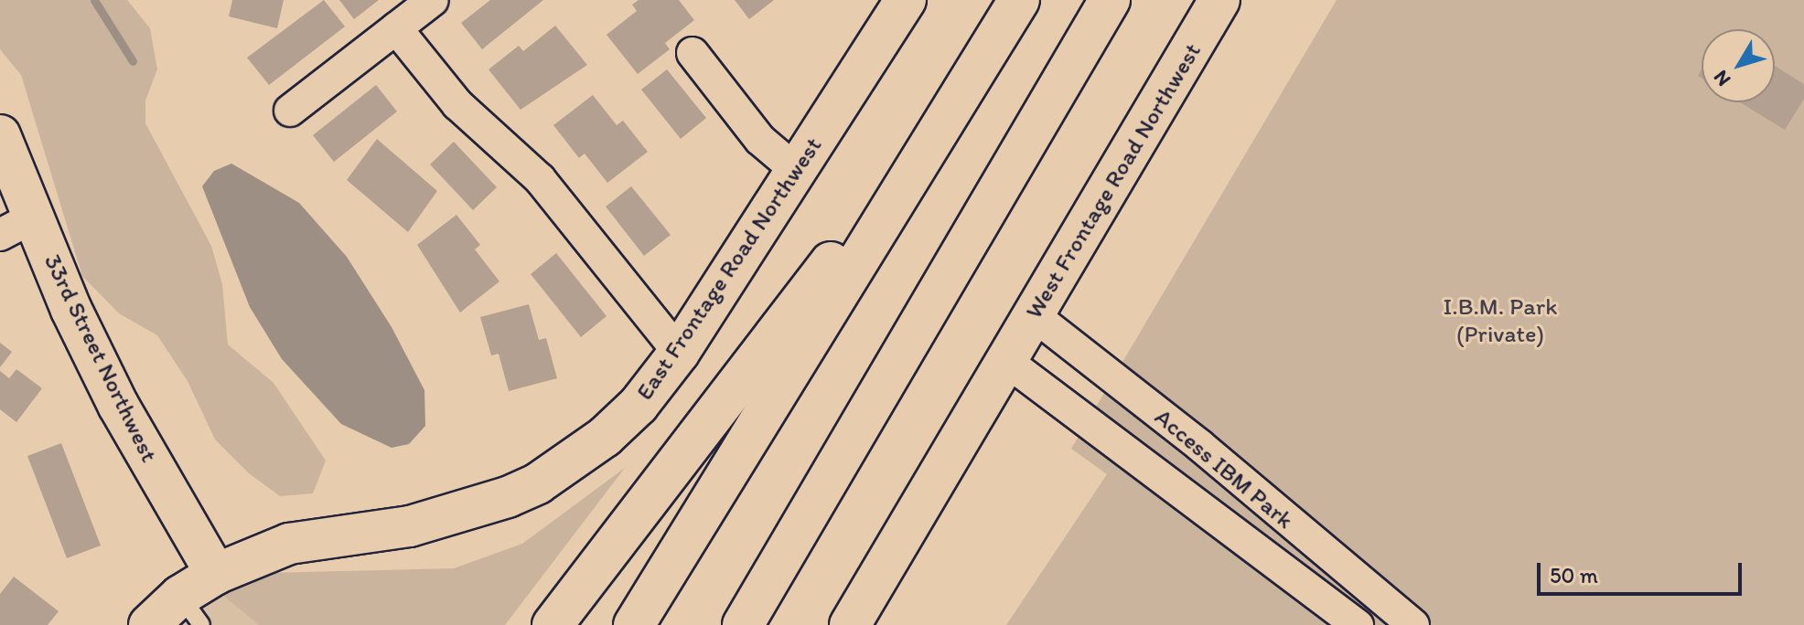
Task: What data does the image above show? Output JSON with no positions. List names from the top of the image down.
{
  "streets": {
    "main road": ["West Frontage Road Northwest", "East Frontage Road Northwest", "33rd Street Northwest"],
    "street": ["Access IBM Park"]
  },
  "crossings": [
    ["West Frontage Road Northwest", "Access IBM Park"],
    ["East Frontage Road Northwest", "33rd Street Northwest"]
  ],
  "parks": ["I.B.M. Park (Private)"],
  "scale_bar": "50 m",
  "north": "bottom left"
}
